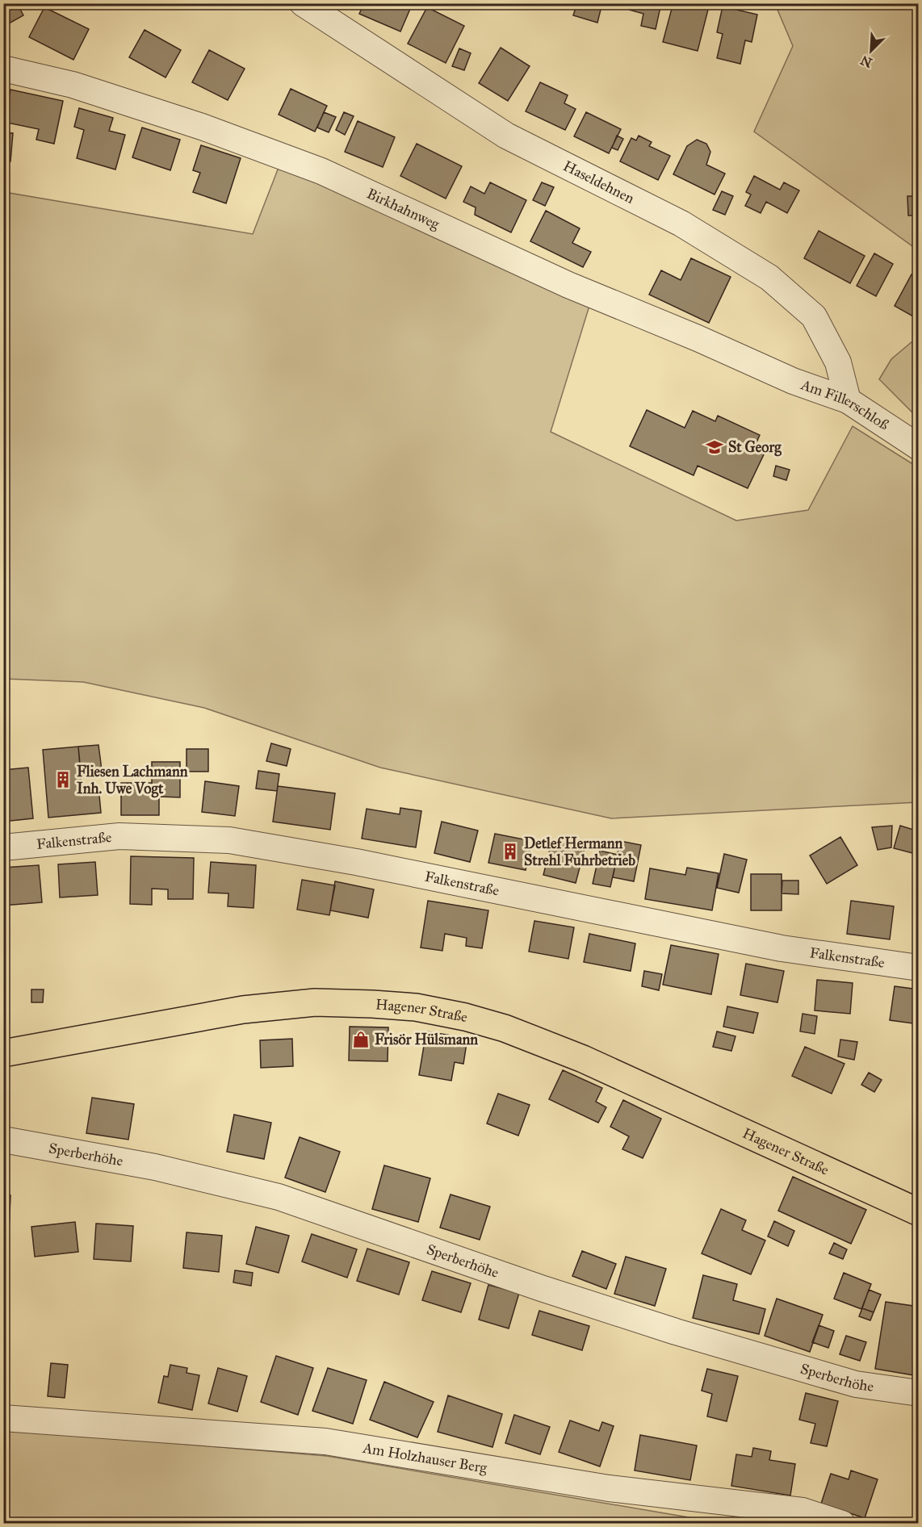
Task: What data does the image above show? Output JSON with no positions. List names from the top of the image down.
{
  "streets": {
    "main road": ["Hagener Straße"],
    "street": [
      "Haseldehnen",
      "Birkhahnweg",
      "Am Fillerschloß",
      "Falkenstraße",
      "Sperberhöhe",
      "Am Holzhauser Berg"
    ]
  },
  "crossings": [
    ["Haseldehnen", "Am Fillerschloß"],
    ["Birkhahnweg", "Am Fillerschloß"]
  ],
  "places": {
    "school or university": ["St Georg"],
    "building": ["Fliesen Lachmann Inh. Uwe Vogt", "Detlef Hermann Strehl Fuhrbetrieb"],
    "shop": ["Frisör Hülsmann"]
  },
  "north": "bottom left"
}
